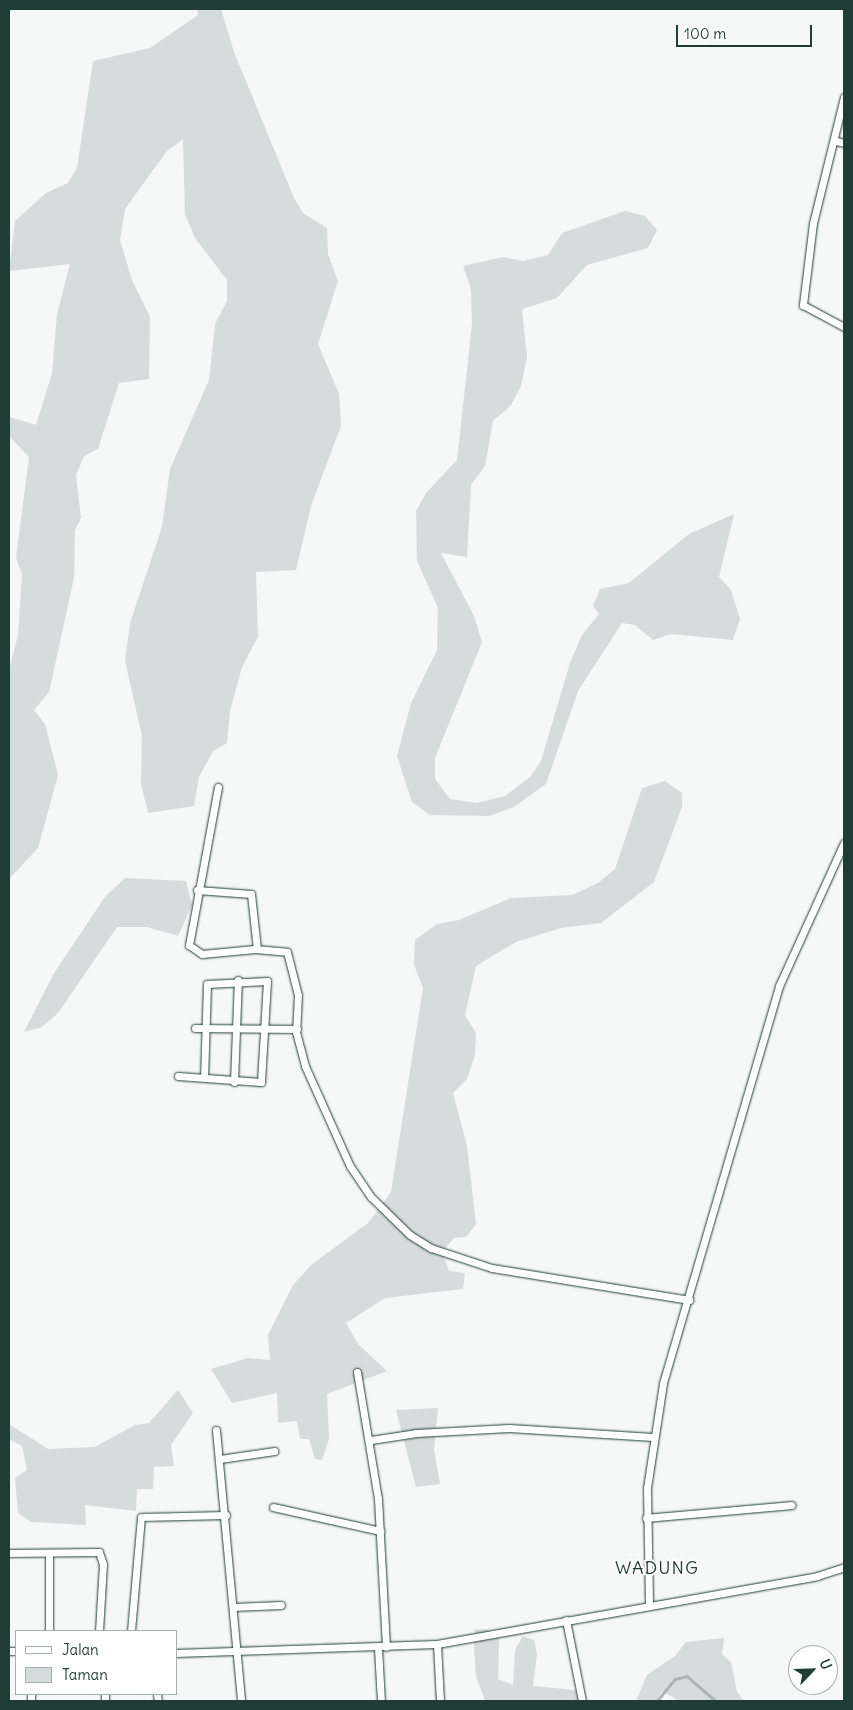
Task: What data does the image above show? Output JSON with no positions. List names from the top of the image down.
{
  "districts": ["WADUNG"],
  "legend": ["Jalan", "Taman"],
  "scale_bar": "100 m",
  "north": "top right"
}
